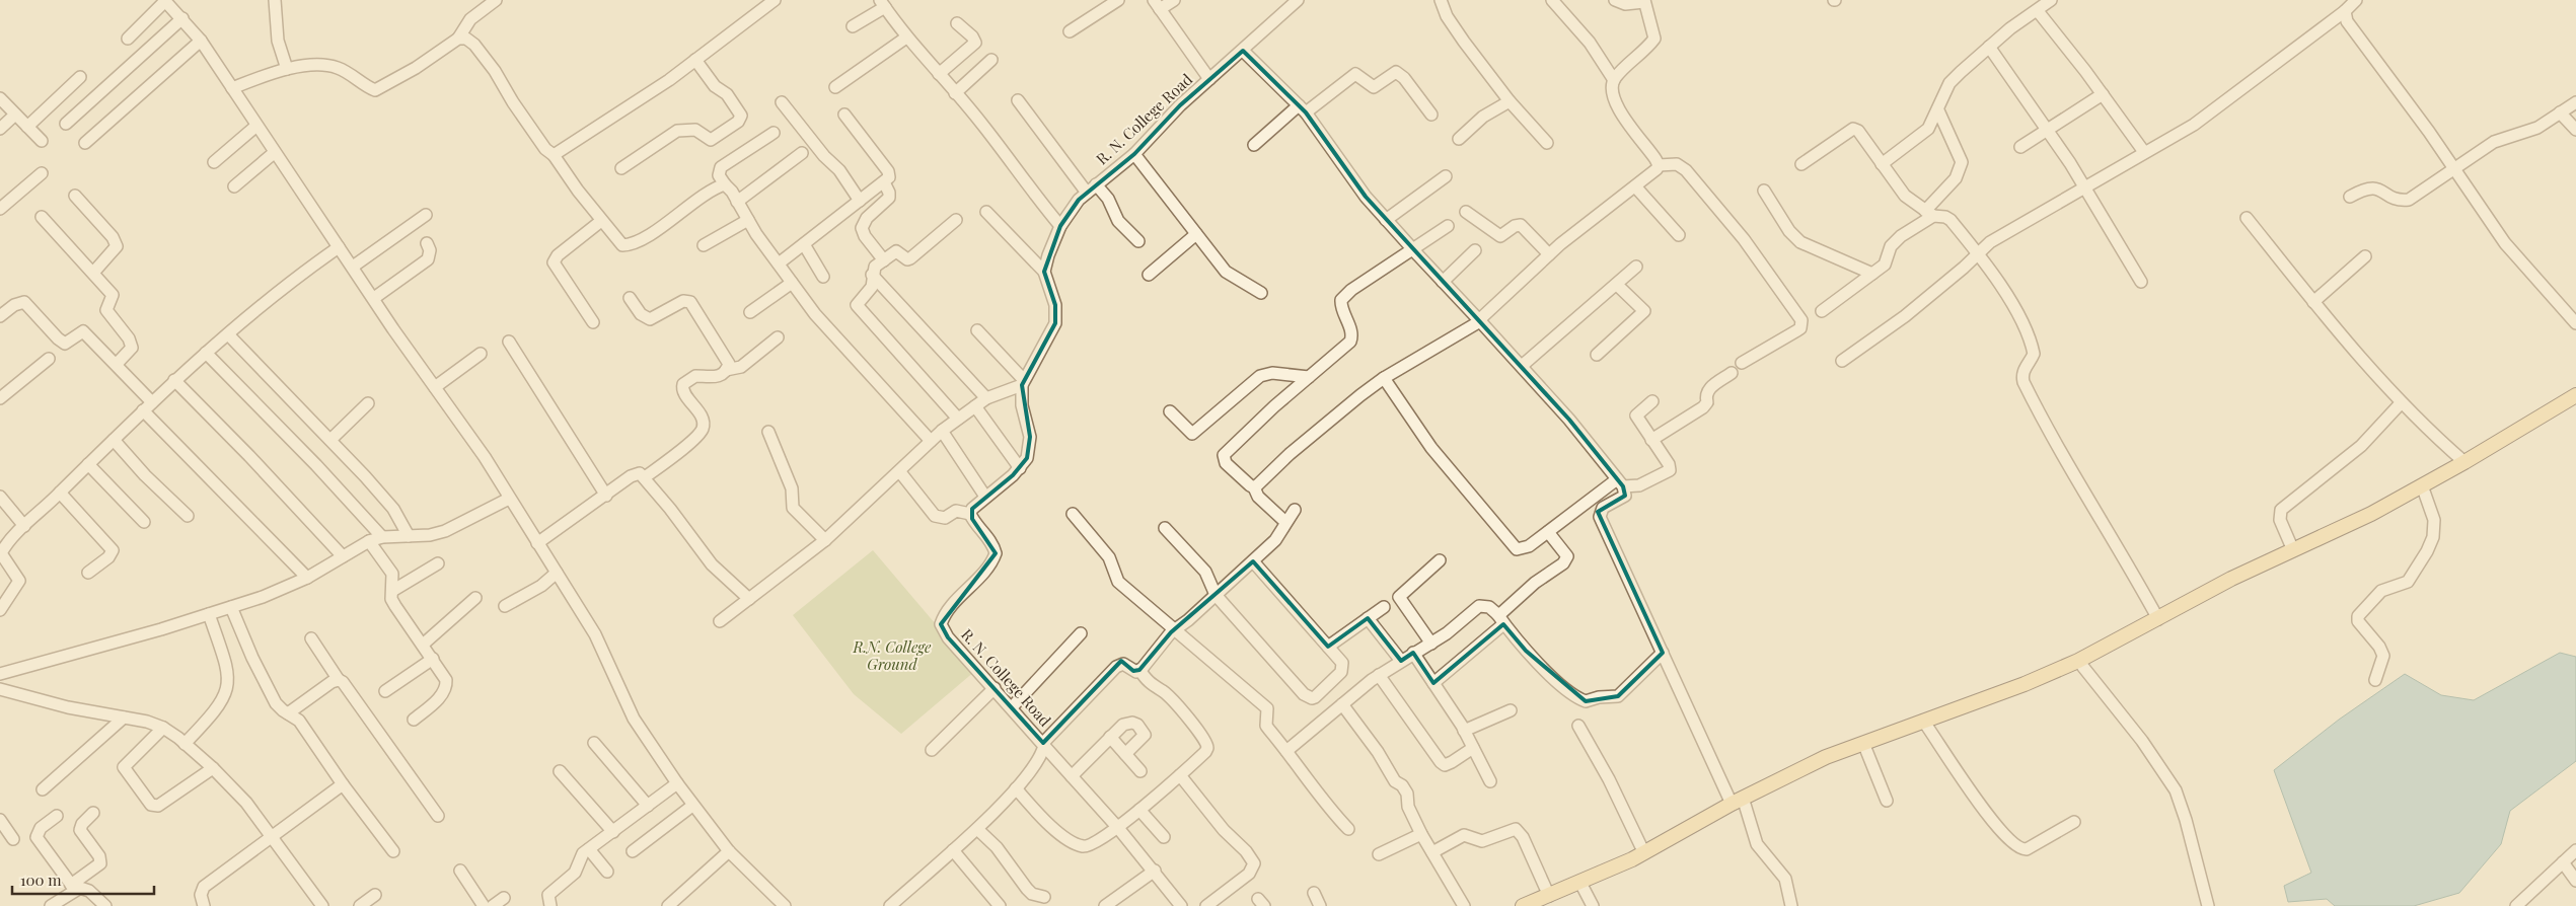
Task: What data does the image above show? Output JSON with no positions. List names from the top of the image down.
{
  "streets": {
    "street": ["R. N. College Road"]
  },
  "parks": ["R.N. College Ground"],
  "scale_bar": "100 m"
}
